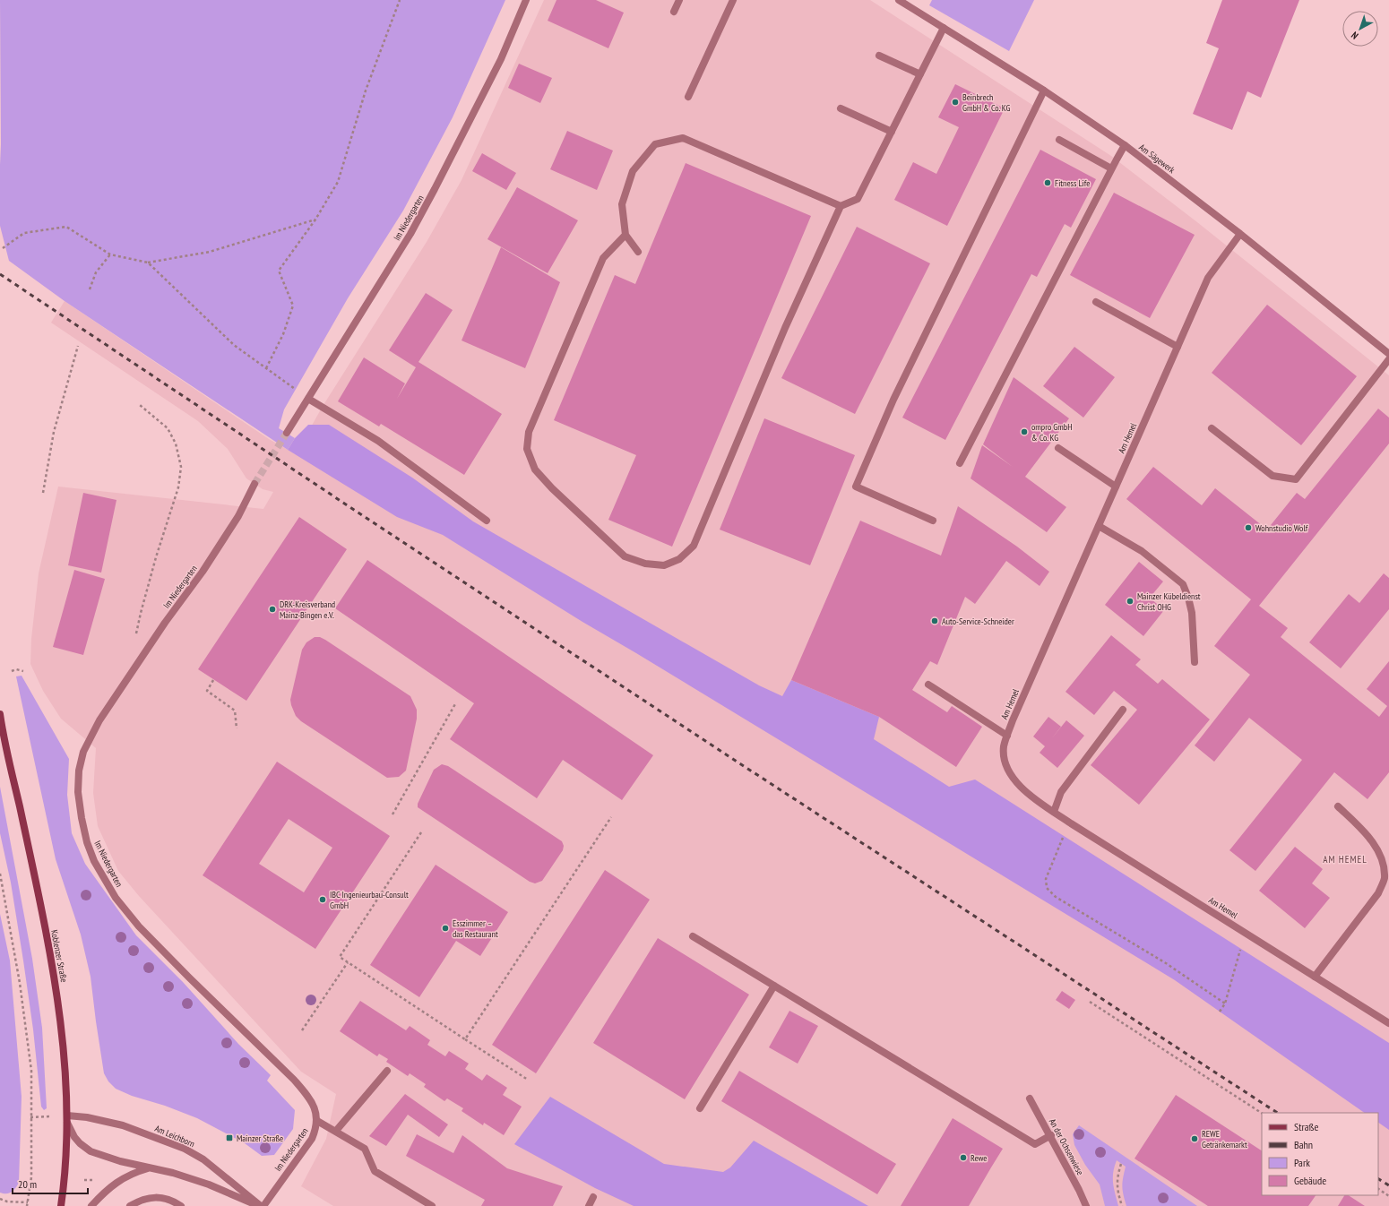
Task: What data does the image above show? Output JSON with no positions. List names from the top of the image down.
{
  "streets": {
    "main road": ["Koblenzer Straße"],
    "street": [
      "Am Sägewerk",
      "Im Niedergarten",
      "Am Hemel",
      "Am Leichborn",
      "An der Ochsenwiese"
    ]
  },
  "crossings": [
    ["Am Sägewerk", "Am Hemel"],
    ["Im Niedergarten", "Am Leichborn"],
    ["Koblenzer Straße", "Am Leichborn"]
  ],
  "districts": ["AM HEMEL"],
  "places": {
    "other": [
      "Beinbrech GmbH & Co. KG",
      "Fitness Life",
      "ompro GmbH & Co. KG",
      "Wohnstudio Wolf",
      "Mainzer Kübeldienst Christ OHG",
      "DRK-Kreisverband Mainz-Bingen e.V.",
      "Auto-Service-Schneider",
      "IBC Ingenieurbau-Consult GmbH",
      "Esszimmer – das Restaurant",
      "REWE Getränkemarkt",
      "Rewe"
    ],
    "transit": ["Mainzer Straße"]
  },
  "legend": [
    "Straße",
    "Bahn",
    "Park",
    "Gebäude"
  ],
  "scale_bar": "20 m",
  "north": "bottom left"
}
